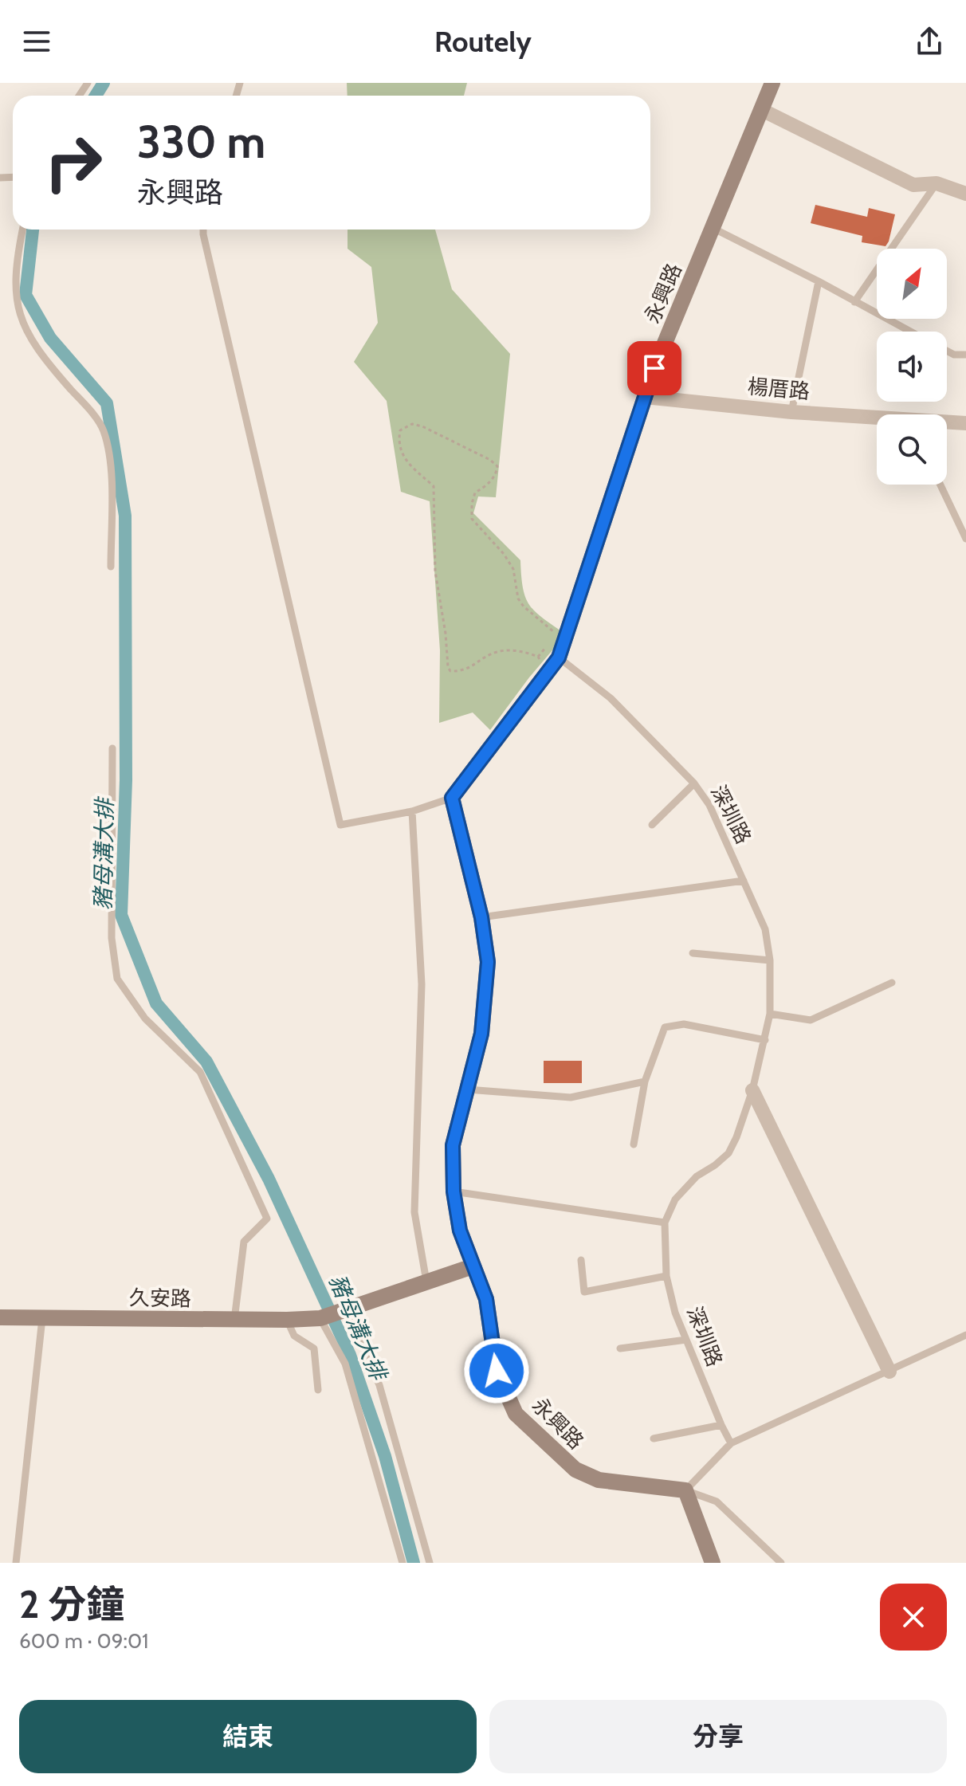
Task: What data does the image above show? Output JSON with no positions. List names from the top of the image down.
{
  "streets": {
    "street": ["永興路", "楊厝路", "久安路"],
    "lane": ["深圳路"]
  },
  "crossings": [
    ["永興路", "楊厝路"],
    ["永興路", "深圳路"],
    ["永興路", "久安路"]
  ],
  "water": ["豬母溝大排"],
  "north": "top right",
  "page": {
    "header": "Routely",
    "turn": ["330 m", "永興路"],
    "heading": ["2 分鐘", "600 m · 09:01"],
    "buttons": ["結束", "分享"]
  }
}
